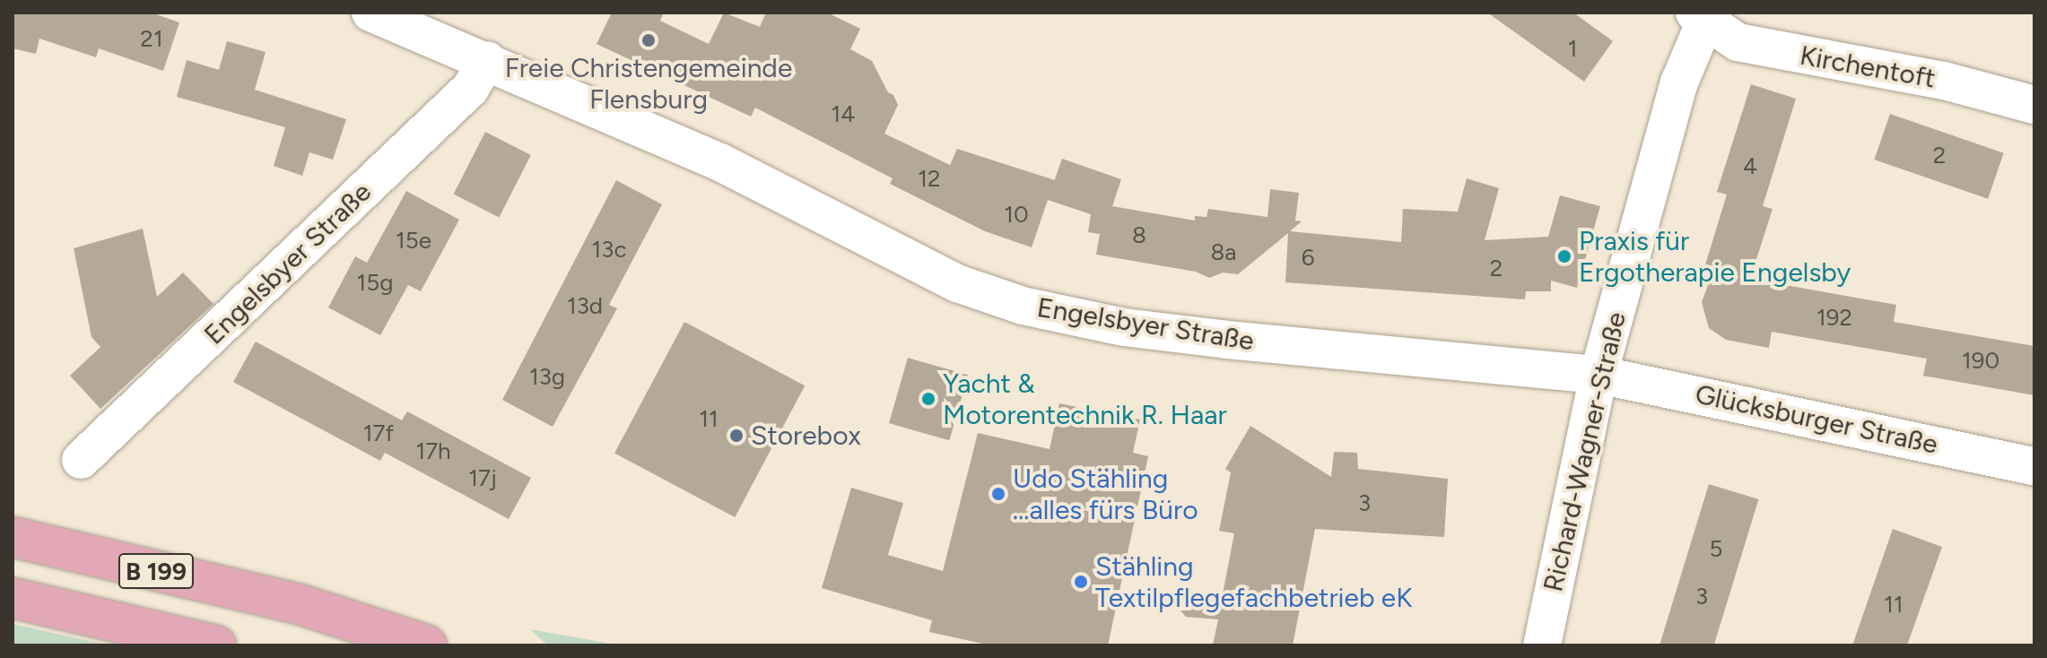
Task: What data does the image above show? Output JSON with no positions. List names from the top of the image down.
{
  "streets": {
    "main road": ["B 199"],
    "street": [
      "Kirchentoft",
      "Engelsbyer Straße",
      "Glücksburger Straße",
      "Richard-Wagner-Straße"
    ]
  },
  "crossings": [
    ["Kirchentoft", "Richard-Wagner-Straße"],
    ["Engelsbyer Straße", "Glücksburger Straße"],
    ["Engelsbyer Straße", "Richard-Wagner-Straße"],
    ["Glücksburger Straße", "Richard-Wagner-Straße"]
  ],
  "places": [
    "Freie Christengemeinde Flensburg",
    "Praxis für Ergotherapie Engelsby",
    "Yacht & Motorentechnik R. Haar",
    "Storebox",
    "Udo Stähling …alles fürs Büro",
    "Stähling Textilpflegefachbetrieb eK"
  ],
  "house_numbers": [
    "21",
    "1",
    "14",
    "2",
    "4",
    "12",
    "10",
    "8",
    "15e",
    "13c",
    "8a",
    "6",
    "2",
    "15g",
    "13d",
    "192",
    "190",
    "13g",
    "11",
    "17f",
    "17h",
    "17j",
    "3",
    "5",
    "3",
    "11"
  ]
}
